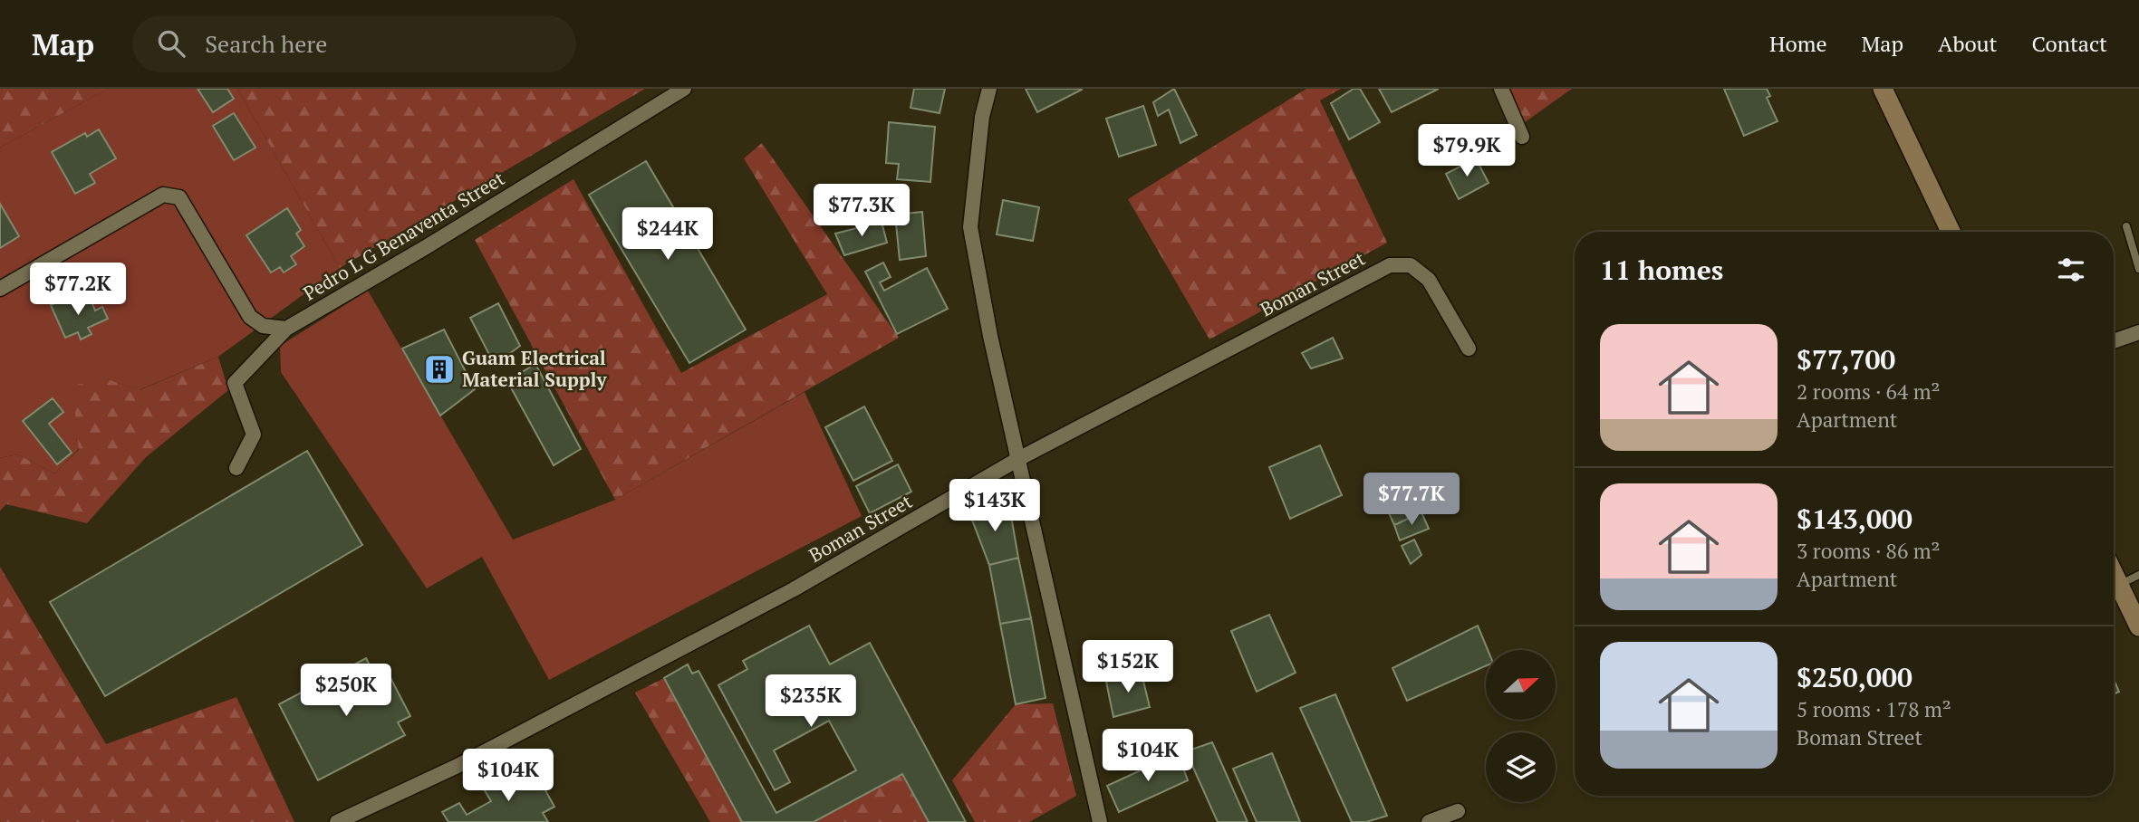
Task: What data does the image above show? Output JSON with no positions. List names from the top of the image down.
{
  "streets": {
    "street": ["Pedro L G Benaventa Street", "Boman Street"]
  },
  "places": {
    "building": ["Guam Electrical Material Supply"]
  },
  "north": "right",
  "page": {
    "header": "Map",
    "search": "Search here",
    "nav": [
      "Home",
      "Map",
      "About",
      "Contact"
    ],
    "price": [
      "$79.9K",
      "$77.3K",
      "$244K",
      "$77.2K",
      "$77.7K",
      "$143K",
      "$152K",
      "$250K",
      "$235K",
      "$104K",
      "$104K"
    ],
    "heading": "11 homes",
    "list": [
      {
        "name": "$77,700",
        "note": "2 rooms · 64 m² · Apartment"
      },
      {
        "name": "$143,000",
        "note": "3 rooms · 86 m² · Apartment"
      },
      {
        "name": "$250,000",
        "note": "5 rooms · 178 m² · Boman Street"
      }
    ]
  }
}
